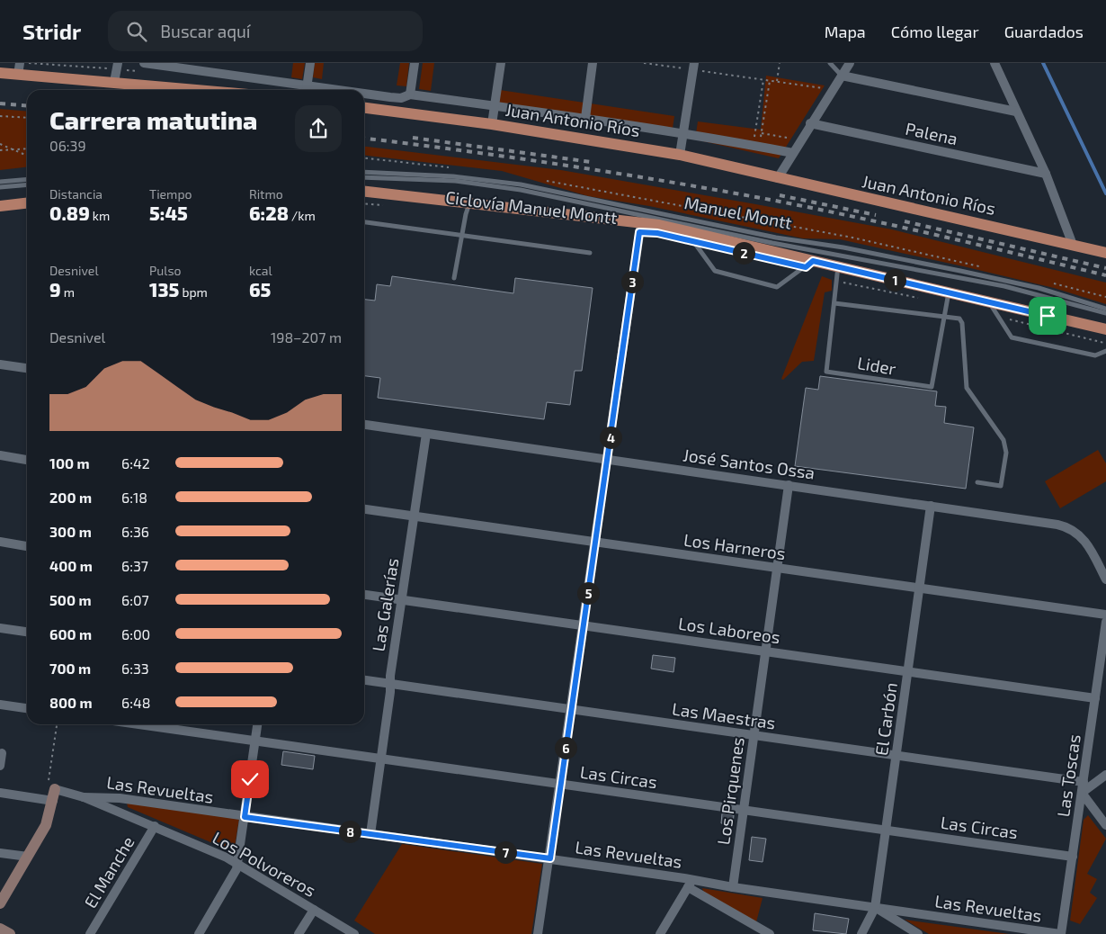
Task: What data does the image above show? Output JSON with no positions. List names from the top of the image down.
{
  "streets": {
    "main road": ["Juan Antonio Ríos", "Manuel Montt"],
    "street": [
      "Palena",
      "José Santos Ossa",
      "Los Harneros",
      "Las Galerías",
      "Los Laboreos",
      "Las Maestras",
      "El Carbón",
      "Las Toscas",
      "Las Circas",
      "Las Revueltas",
      "Los Pirquenes",
      "Los Polvoreros",
      "El Manche"
    ],
    "lane": ["Lider"]
  },
  "crossings": [
    ["Manuel Montt", "Lider"],
    ["José Santos Ossa", "Las Galerías"],
    ["José Santos Ossa", "El Carbón"],
    ["José Santos Ossa", "Los Pirquenes"],
    ["Los Harneros", "Las Galerías"],
    ["Los Harneros", "El Carbón"],
    ["Los Harneros", "Los Pirquenes"],
    ["Las Galerías", "Los Laboreos"],
    ["Las Galerías", "Las Maestras"],
    ["Las Galerías", "Las Circas"],
    ["Las Galerías", "Las Revueltas"],
    ["Los Laboreos", "El Carbón"],
    ["Los Laboreos", "Las Toscas"],
    ["Los Laboreos", "Los Pirquenes"],
    ["Las Maestras", "El Carbón"],
    ["Las Maestras", "Las Toscas"],
    ["Las Maestras", "Los Pirquenes"],
    ["El Carbón", "Las Circas"],
    ["El Carbón", "Las Revueltas"],
    ["Las Toscas", "Las Circas"],
    ["Las Toscas", "Las Revueltas"],
    ["Las Circas", "Los Pirquenes"],
    ["Las Revueltas", "Los Pirquenes"],
    ["Las Revueltas", "Los Polvoreros"],
    ["Los Polvoreros", "El Manche"]
  ],
  "page": {
    "header": "Stridr",
    "search": "Buscar aquí",
    "nav": ["Mapa", "Cómo llegar", "Guardados"],
    "heading": ["Carrera matutina", "06:39"],
    "stats": [
      ["Distancia", "0.89 km"],
      ["Tiempo", "5:45"],
      ["Ritmo", "6:28 /km"],
      ["Desnivel", "9 m"],
      ["Pulso", "135 bpm"],
      ["kcal", "65"]
    ],
    "pins": [
      "2",
      "1",
      "3",
      "4",
      "5",
      "6",
      "8",
      "7"
    ],
    "chart": ["Desnivel", "198–207 m"],
    "list": [
      {
        "name": "100 m",
        "note": "6:42"
      },
      {
        "name": "200 m",
        "note": "6:18"
      },
      {
        "name": "300 m",
        "note": "6:36"
      },
      {
        "name": "400 m",
        "note": "6:37"
      },
      {
        "name": "500 m",
        "note": "6:07"
      },
      {
        "name": "600 m",
        "note": "6:00"
      },
      {
        "name": "700 m",
        "note": "6:33"
      },
      {
        "name": "800 m",
        "note": "6:48"
      }
    ]
  }
}
